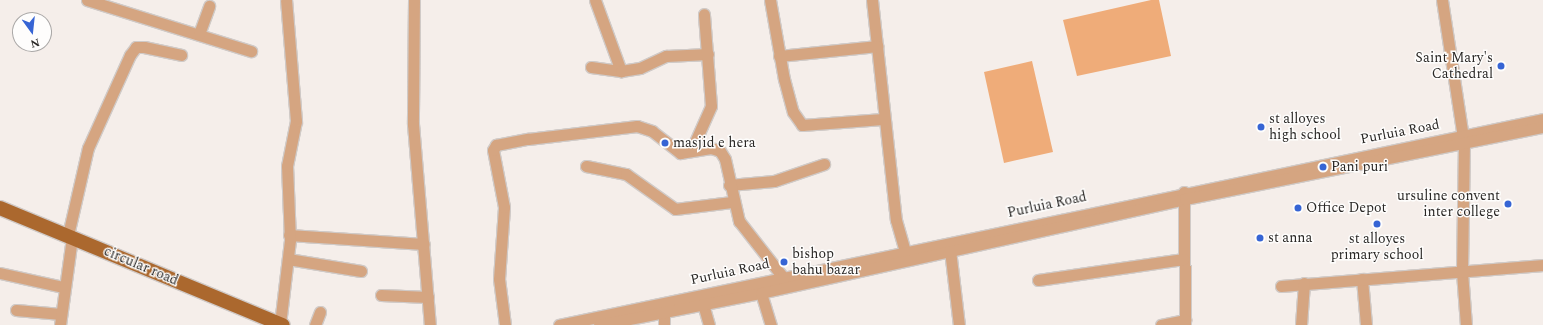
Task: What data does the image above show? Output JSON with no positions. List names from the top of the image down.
{
  "streets": {
    "main road": ["circular road"],
    "street": ["Purluia Road"]
  },
  "places": [
    "Saint Mary's Cathedral",
    "st alloyes high school",
    "masjid e hera",
    "Pani puri",
    "ursuline convent inter college",
    "Office Depot",
    "st alloyes primary school",
    "st anna",
    "bishop bahu bazar"
  ],
  "north": "bottom"
}
